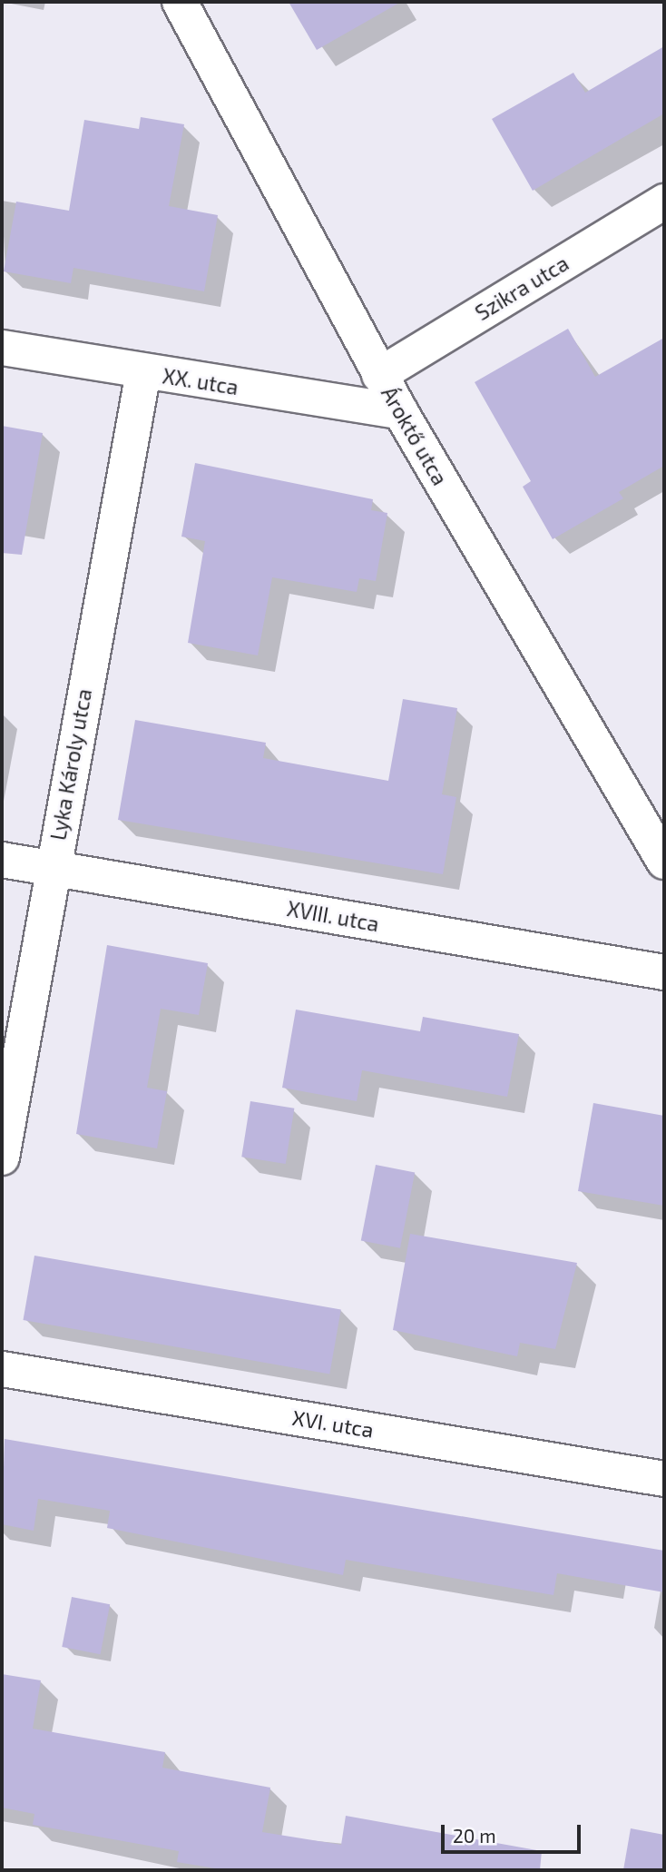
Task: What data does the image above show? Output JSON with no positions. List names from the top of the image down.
{
  "streets": {
    "street": [
      "Szikra utca",
      "XX. utca",
      "Ároktő utca",
      "Lyka Károly utca",
      "XVIII. utca",
      "XVI. utca"
    ]
  },
  "crossings": [
    ["Szikra utca", "Ároktő utca"],
    ["XX. utca", "Ároktő utca"],
    ["XX. utca", "Lyka Károly utca"],
    ["Lyka Károly utca", "XVIII. utca"]
  ],
  "scale_bar": "20 m"
}
